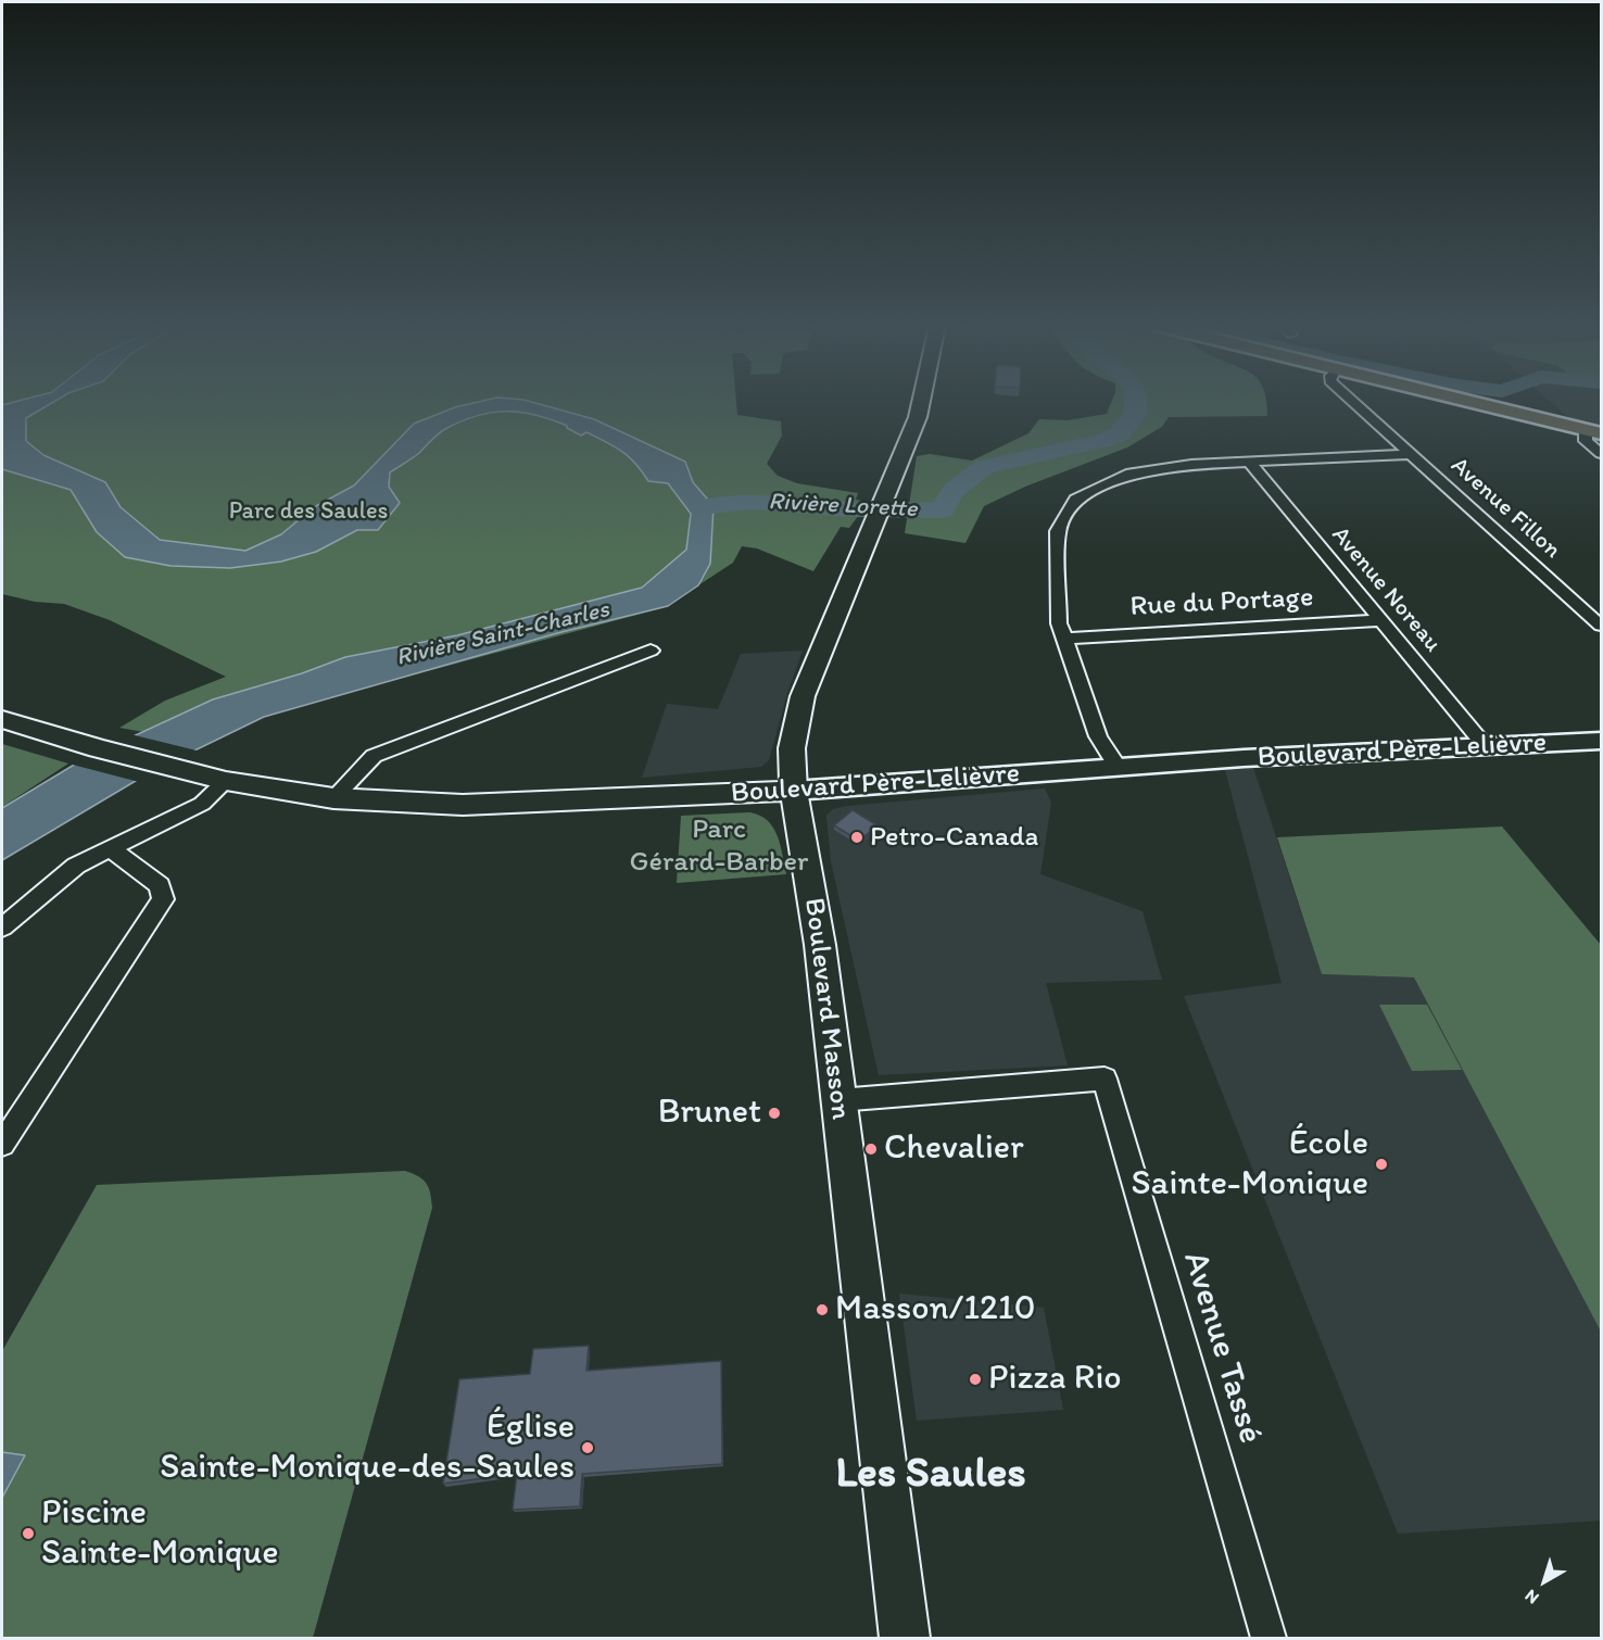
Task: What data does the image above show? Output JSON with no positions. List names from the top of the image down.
{
  "streets": {
    "main road": ["Boulevard Père-Lelièvre", "Boulevard Masson"],
    "street": [
      "Avenue Fillon",
      "Avenue Noreau",
      "Rue du Portage",
      "Avenue Tassé"
    ]
  },
  "crossings": [
    ["Avenue Noreau", "Rue du Portage"],
    ["Avenue Noreau", "Boulevard Père-Lelièvre"],
    ["Boulevard Père-Lelièvre", "Boulevard Masson"],
    ["Boulevard Masson", "Avenue Tassé"]
  ],
  "districts": ["Les Saules"],
  "water": ["Rivière Lorette", "Rivière Saint-Charles"],
  "parks": ["Parc des Saules", "Parc Gérard-Barber"],
  "places": [
    "Petro-Canada",
    "Brunet",
    "Chevalier",
    "École Sainte-Monique",
    "Masson/1210",
    "Pizza Rio",
    "Église Sainte-Monique-des-Saules",
    "Piscine Sainte-Monique"
  ],
  "north": "bottom left"
}
